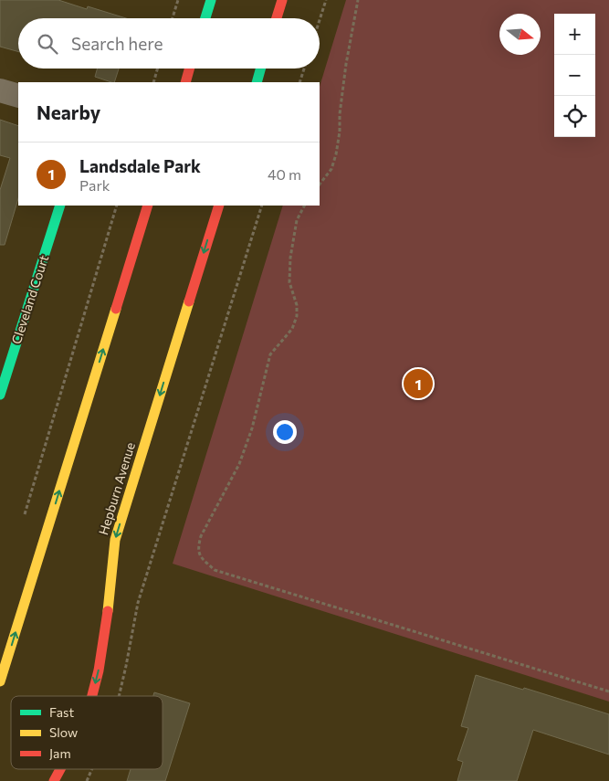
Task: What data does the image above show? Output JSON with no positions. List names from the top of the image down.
{
  "streets": {
    "main road": ["Cleveland Court", "Hepburn Avenue"]
  },
  "legend": ["Fast", "Slow", "Jam"],
  "north": "right",
  "page": {
    "map_buttons": ["+", "−"],
    "search": "Search here",
    "heading": "Nearby",
    "list": [
      {
        "mark": "1",
        "name": "Landsdale Park",
        "note": "Park",
        "value": "40 m"
      }
    ],
    "pins": "1"
  }
}
